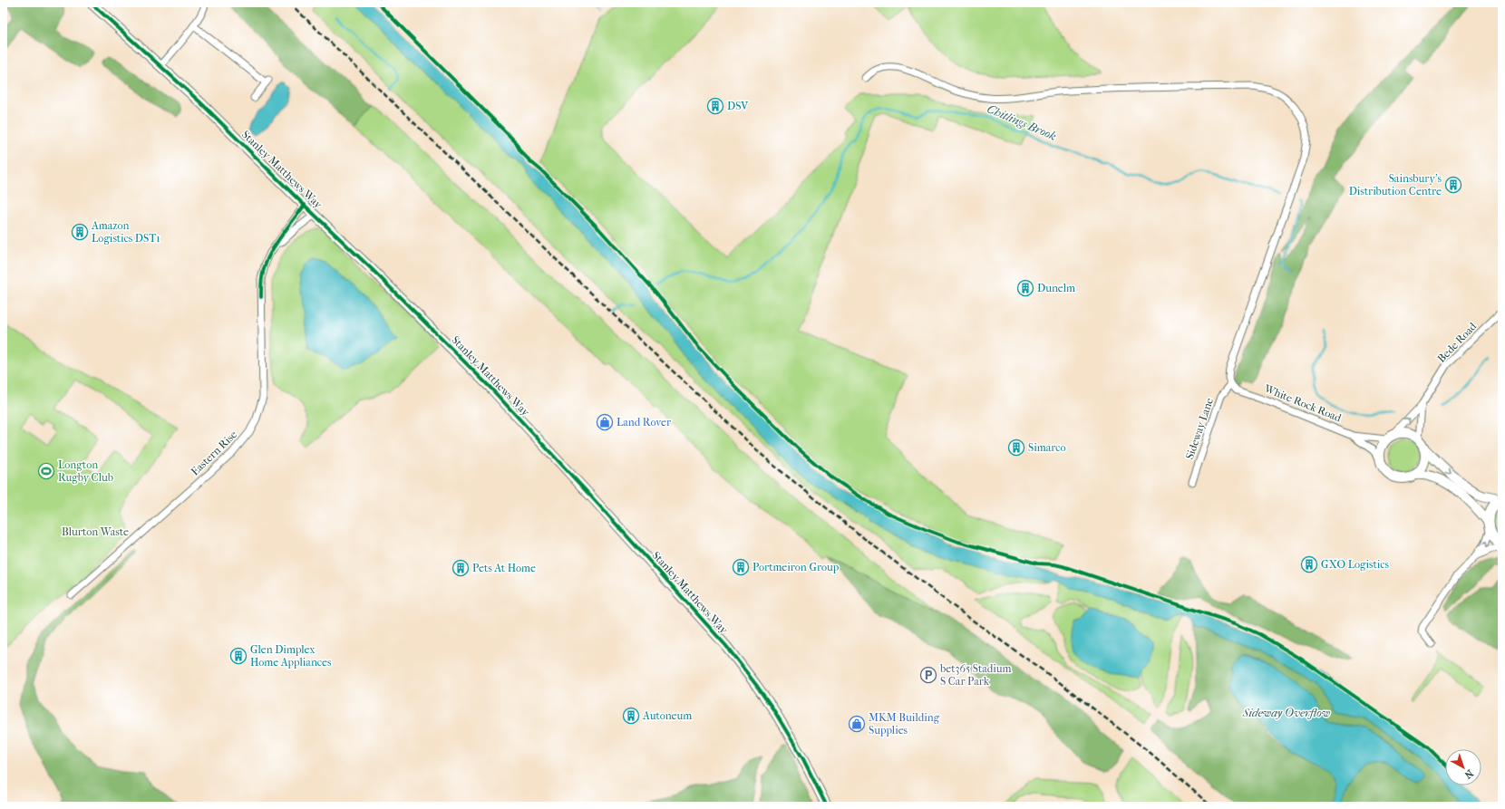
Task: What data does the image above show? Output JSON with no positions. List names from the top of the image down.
{
  "streets": {
    "main road": ["Stanley Matthews Way"],
    "street": [
      "Bede Road",
      "White Rock Road",
      "Sideway Lane",
      "Eastern Rise"
    ]
  },
  "crossings": [
    ["Stanley Matthews Way", "Eastern Rise"],
    ["Bede Road", "White Rock Road"],
    ["White Rock Road", "Sideway Lane"]
  ],
  "water": ["Chitlings Brook", "Sideway Overflow"],
  "parks": ["Blurton Waste"],
  "places": {
    "building": [
      "DSV",
      "Sainsbury's Distribution Centre",
      "Amazon Logistics DST1",
      "Dunelm",
      "Simarco",
      "GXO Logistics",
      "Portmeiron Group",
      "Pets At Home",
      "Glen Dimplex Home Appliances",
      "Autoneum"
    ],
    "shop": ["Land Rover", "MKM Building Supplies"],
    "sports": ["Longton Rugby Club"],
    "parking": ["bet365 Stadium S Car Park"]
  },
  "north": "bottom right"
}
